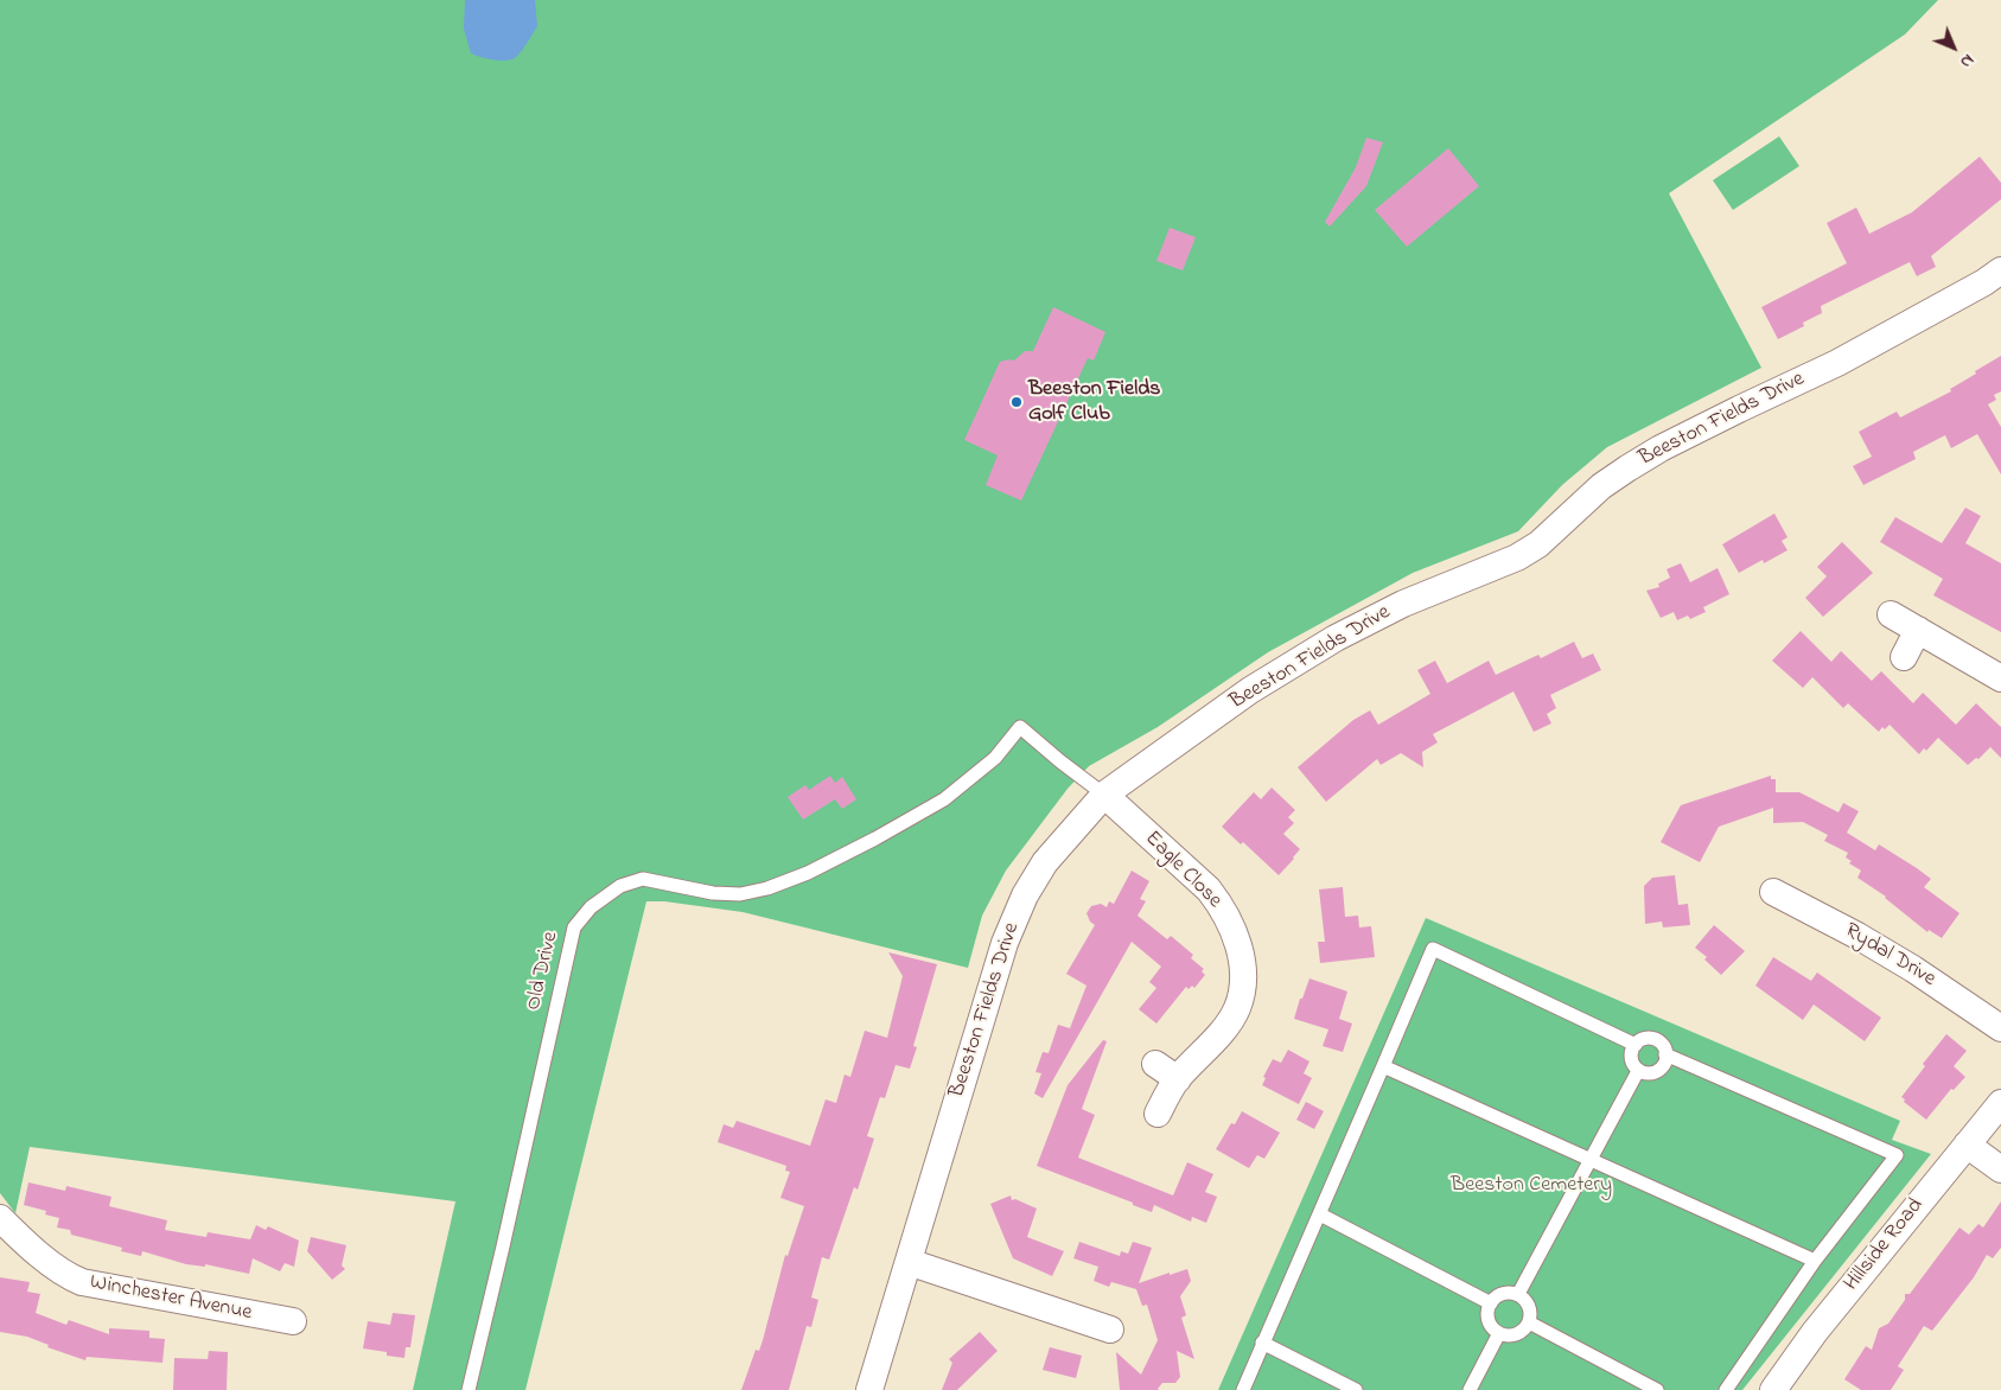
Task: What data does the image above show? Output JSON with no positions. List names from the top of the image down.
{
  "streets": {
    "street": [
      "Beeston Fields Drive",
      "Eagle Close",
      "Rydal Drive",
      "Hillside Road",
      "Winchester Avenue"
    ],
    "lane": ["Old Drive"]
  },
  "crossings": [
    ["Beeston Fields Drive", "Eagle Close"],
    ["Beeston Fields Drive", "Old Drive"],
    ["Eagle Close", "Old Drive"]
  ],
  "parks": ["Beeston Cemetery"],
  "places": ["Beeston Fields Golf Club"],
  "north": "bottom right"
}
